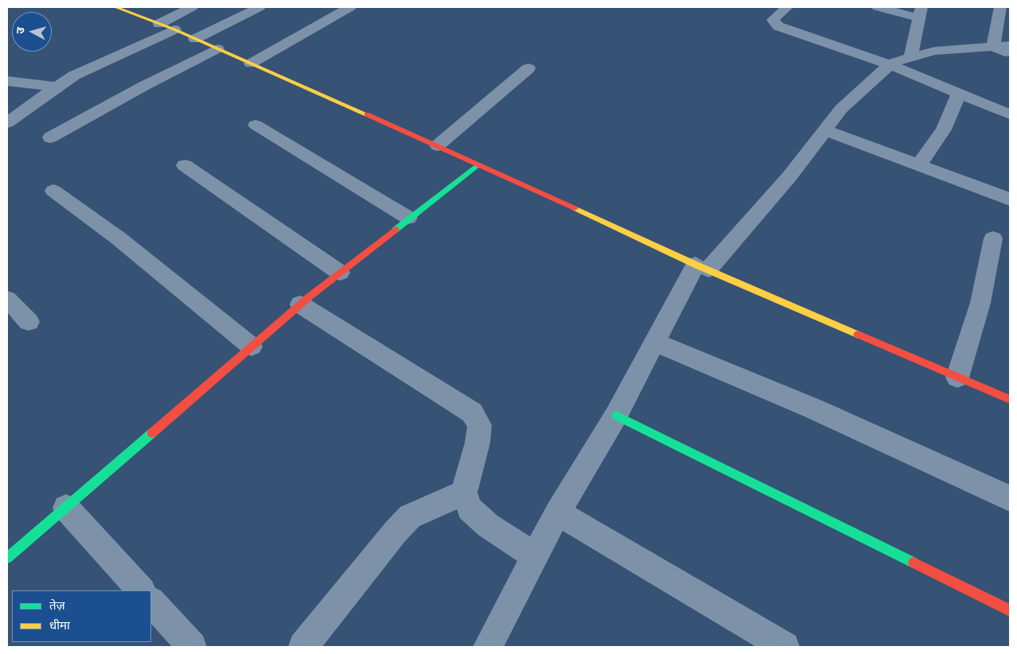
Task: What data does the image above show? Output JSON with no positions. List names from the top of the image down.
{
  "legend": ["तेज़", "धीमा"],
  "north": "left"
}
